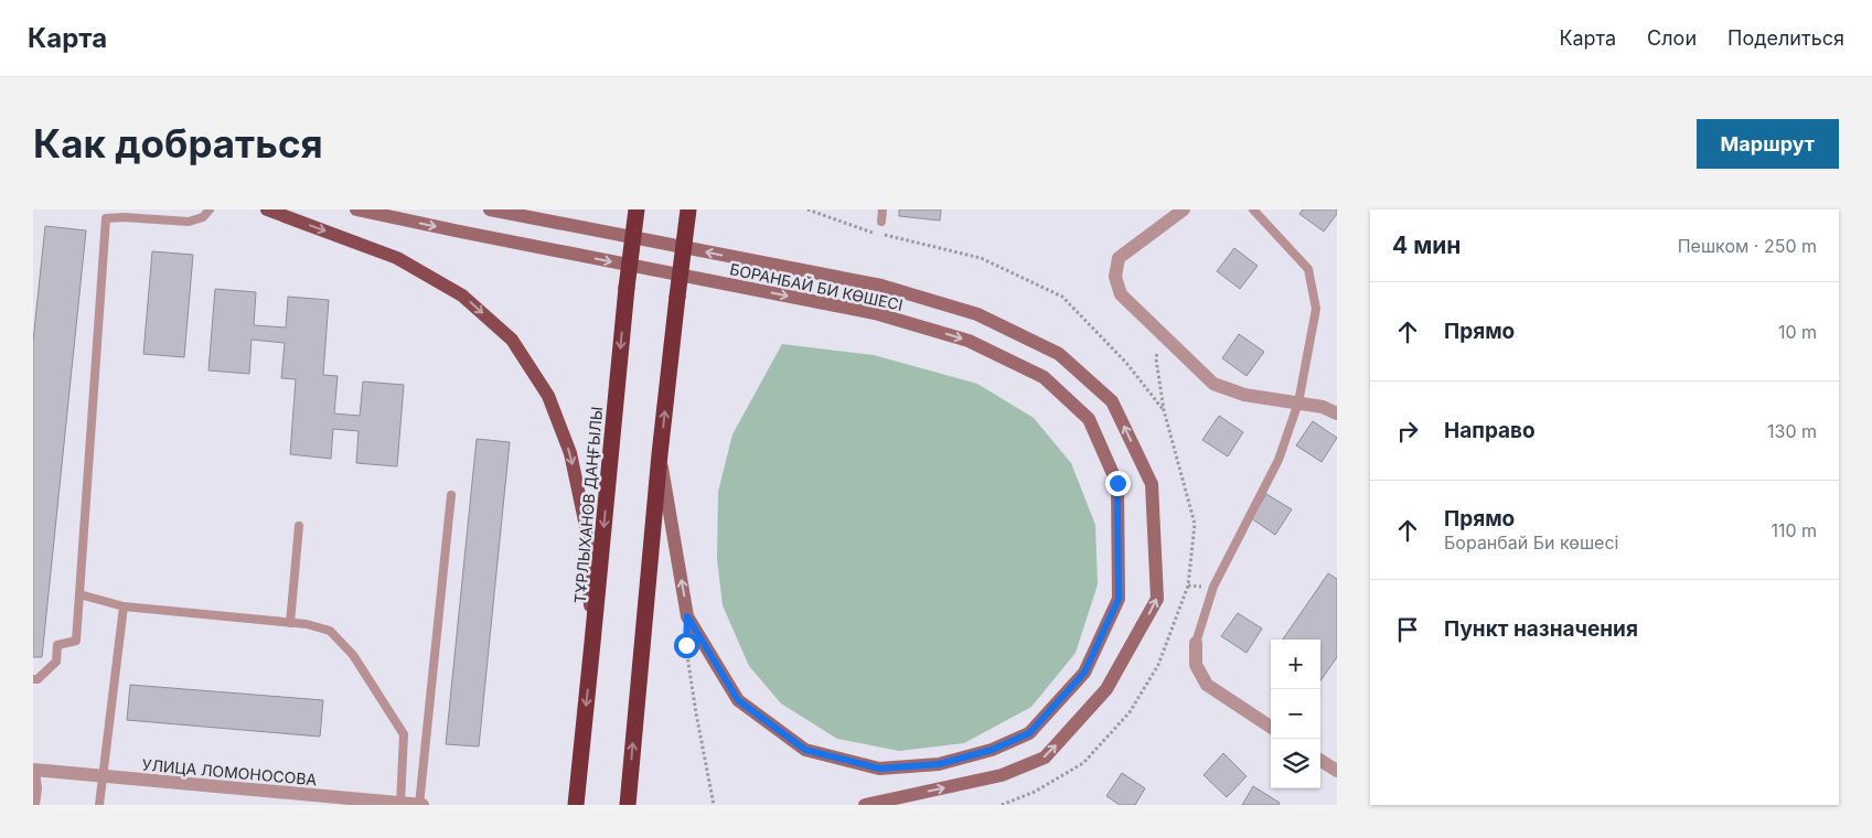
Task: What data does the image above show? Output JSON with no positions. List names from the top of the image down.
{
  "streets": {
    "highway": ["ТҰРЛЫХАНОВ ДАҢҒЫЛЫ"],
    "main road": ["БОРАНБАЙ БИ КӨШЕСІ"],
    "street": ["УЛИЦА ЛОМОНОСОВА"]
  },
  "page": {
    "header": "Карта",
    "nav": ["Карта", "Слои", "Поделиться"],
    "buttons": "Маршрут",
    "title": "Как добраться",
    "heading": ["4 мин", "Пешком · 250 m"],
    "list": [
      ["Прямо", "10 m"],
      ["Направо", "130 m"],
      ["Прямо", "Боранбай Би көшесі", "110 m"],
      "Пункт назначения"
    ],
    "map_buttons": ["+", "−"]
  }
}
